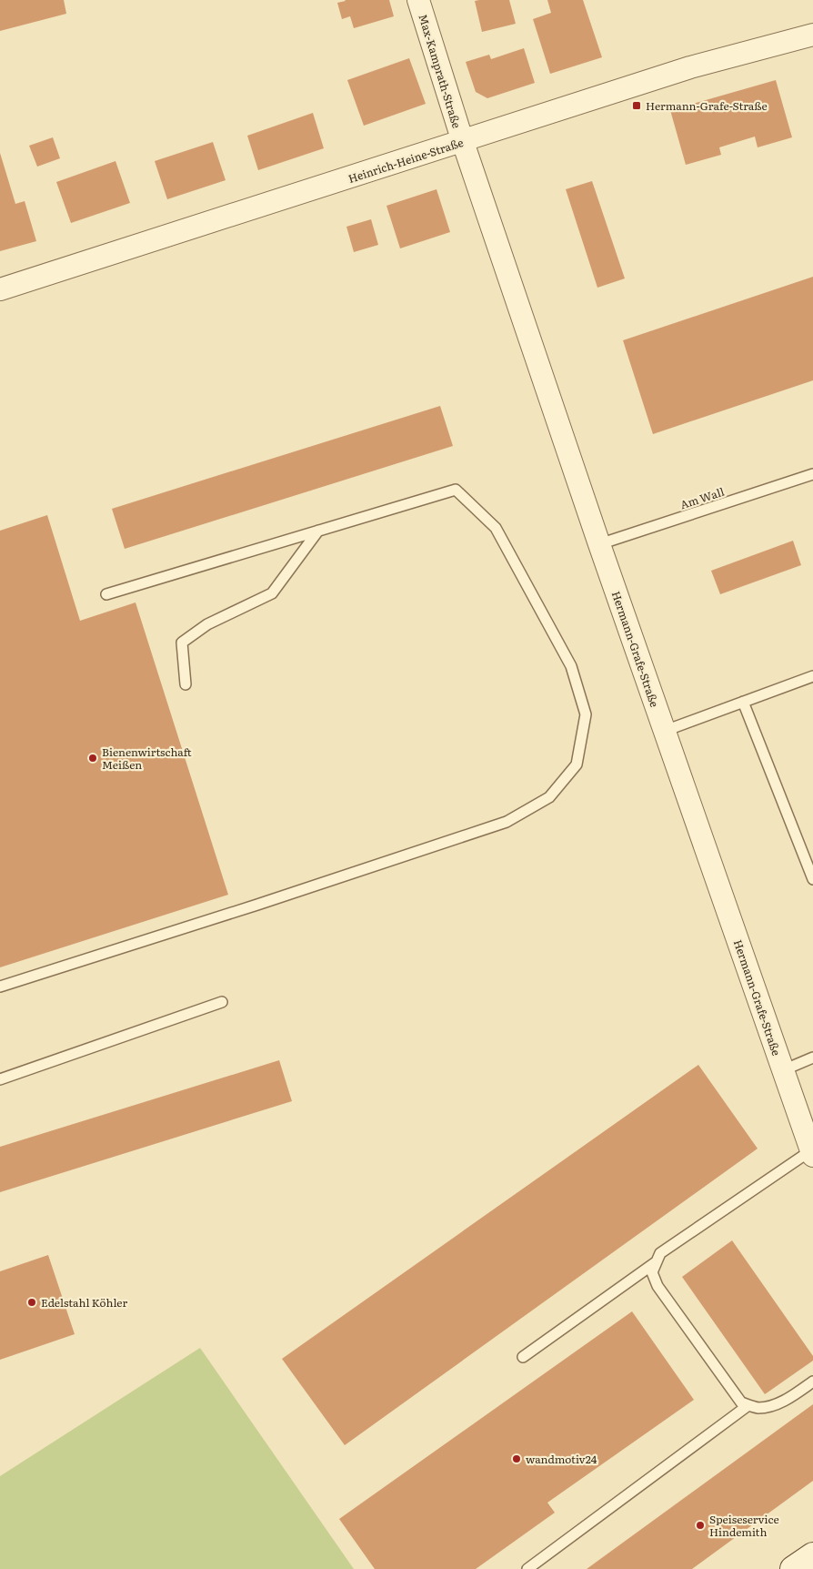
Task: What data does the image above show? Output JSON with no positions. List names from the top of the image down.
{
  "streets": {
    "street": ["Max-Kamprath-Straße", "Heinrich-Heine-Straße", "Hermann-Grafe-Straße"],
    "lane": ["Am Wall"]
  },
  "crossings": [
    ["Max-Kamprath-Straße", "Heinrich-Heine-Straße"],
    ["Max-Kamprath-Straße", "Hermann-Grafe-Straße"],
    ["Heinrich-Heine-Straße", "Hermann-Grafe-Straße"],
    ["Am Wall", "Hermann-Grafe-Straße"]
  ],
  "places": {
    "transit": ["Hermann-Grafe-Straße"],
    "other": [
      "Bienenwirtschaft Meißen",
      "Edelstahl Köhler",
      "wandmotiv24",
      "Speiseservice Hindemith"
    ]
  }
}
